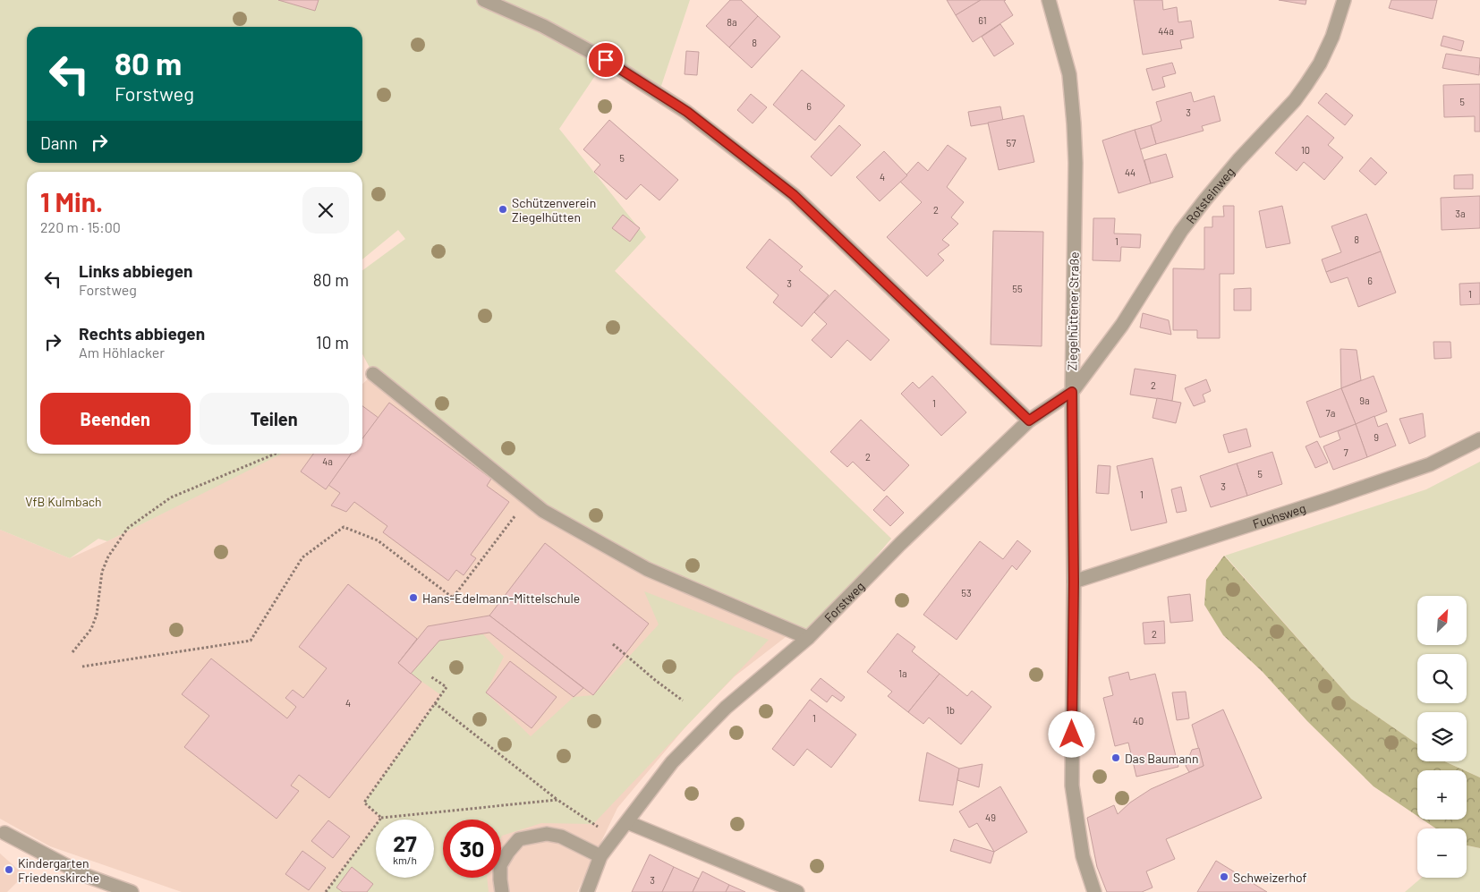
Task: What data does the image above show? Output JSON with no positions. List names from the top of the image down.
{
  "streets": {
    "street": [
      "Rotsteinweg",
      "Ziegelhüttener Straße",
      "Fuchsweg",
      "Forstweg"
    ]
  },
  "crossings": [
    ["Rotsteinweg", "Ziegelhüttener Straße"],
    ["Rotsteinweg", "Forstweg"],
    ["Ziegelhüttener Straße", "Fuchsweg"],
    ["Ziegelhüttener Straße", "Forstweg"]
  ],
  "parks": ["VfB Kulmbach"],
  "places": [
    "Schützenverein Ziegelhütten",
    "Hans-Edelmann-Mittelschule",
    "Das Baumann",
    "Kindergarten Friedenskirche",
    "Schweizerhof"
  ],
  "house_numbers": [
    "61",
    "8a",
    "44a",
    "8",
    "5",
    "6",
    "3",
    "57",
    "10",
    "5",
    "44",
    "4",
    "2",
    "3a",
    "8",
    "1",
    "6",
    "3",
    "55",
    "1",
    "2",
    "9a",
    "1",
    "7a",
    "9",
    "7",
    "2",
    "4a",
    "5",
    "3",
    "1",
    "53",
    "2",
    "1a",
    "4",
    "1b",
    "1",
    "40",
    "49",
    "3"
  ],
  "north": "top right",
  "page": {
    "turn": ["80 m", "Forstweg"],
    "then": "Dann",
    "heading": ["1 Min.", "220 m · 15:00"],
    "list": [
      {
        "name": "Links abbiegen",
        "note": "Forstweg",
        "value": "80 m"
      },
      {
        "name": "Rechts abbiegen",
        "note": "Am Höhlacker",
        "value": "10 m"
      }
    ],
    "buttons": ["Beenden", "Teilen"],
    "map_buttons": ["+", "−"],
    "speed": "27 km/h",
    "limit": "30"
  }
}
